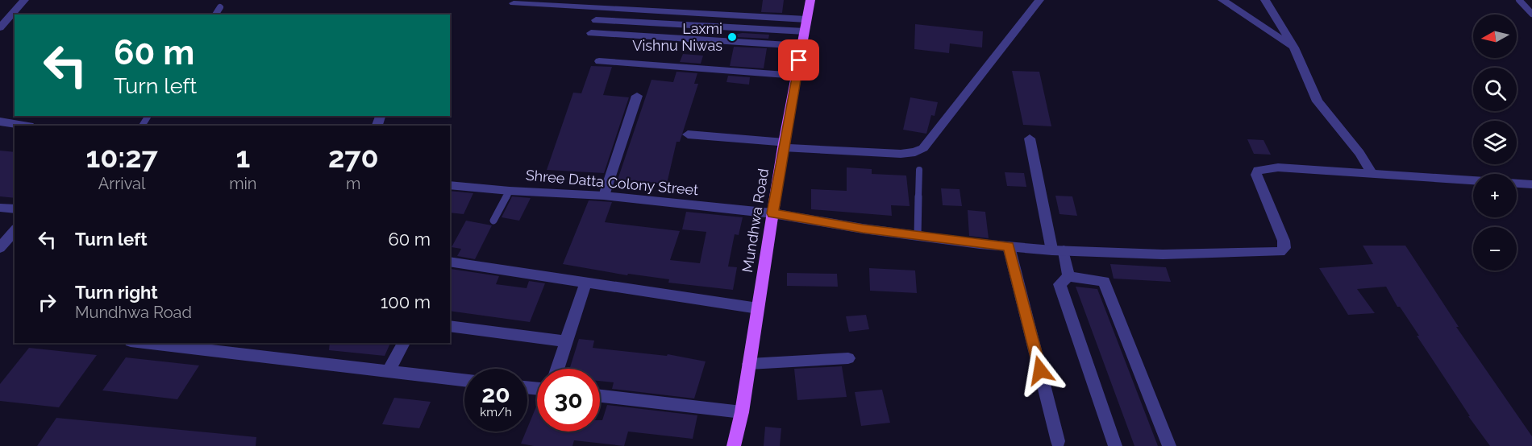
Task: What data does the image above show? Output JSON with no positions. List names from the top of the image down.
{
  "streets": {
    "main road": ["Mundhwa Road"],
    "street": ["Shree Datta Colony Street"]
  },
  "crossings": [
    ["Shree Datta Colony Street", "Mundhwa Road"]
  ],
  "places": ["Laxmi Vishnu Niwas"],
  "north": "left",
  "page": {
    "map_buttons": ["+", "−"],
    "turn": ["60 m", "Turn left"],
    "eta": [
      "10:27",
      "Arrival",
      "1",
      "min",
      "270",
      "m"
    ],
    "list": [
      {
        "name": "Turn left",
        "value": "60 m"
      },
      {
        "name": "Turn right",
        "note": "Mundhwa Road",
        "value": "100 m"
      }
    ],
    "speed": "20 km/h",
    "limit": "30"
  }
}
